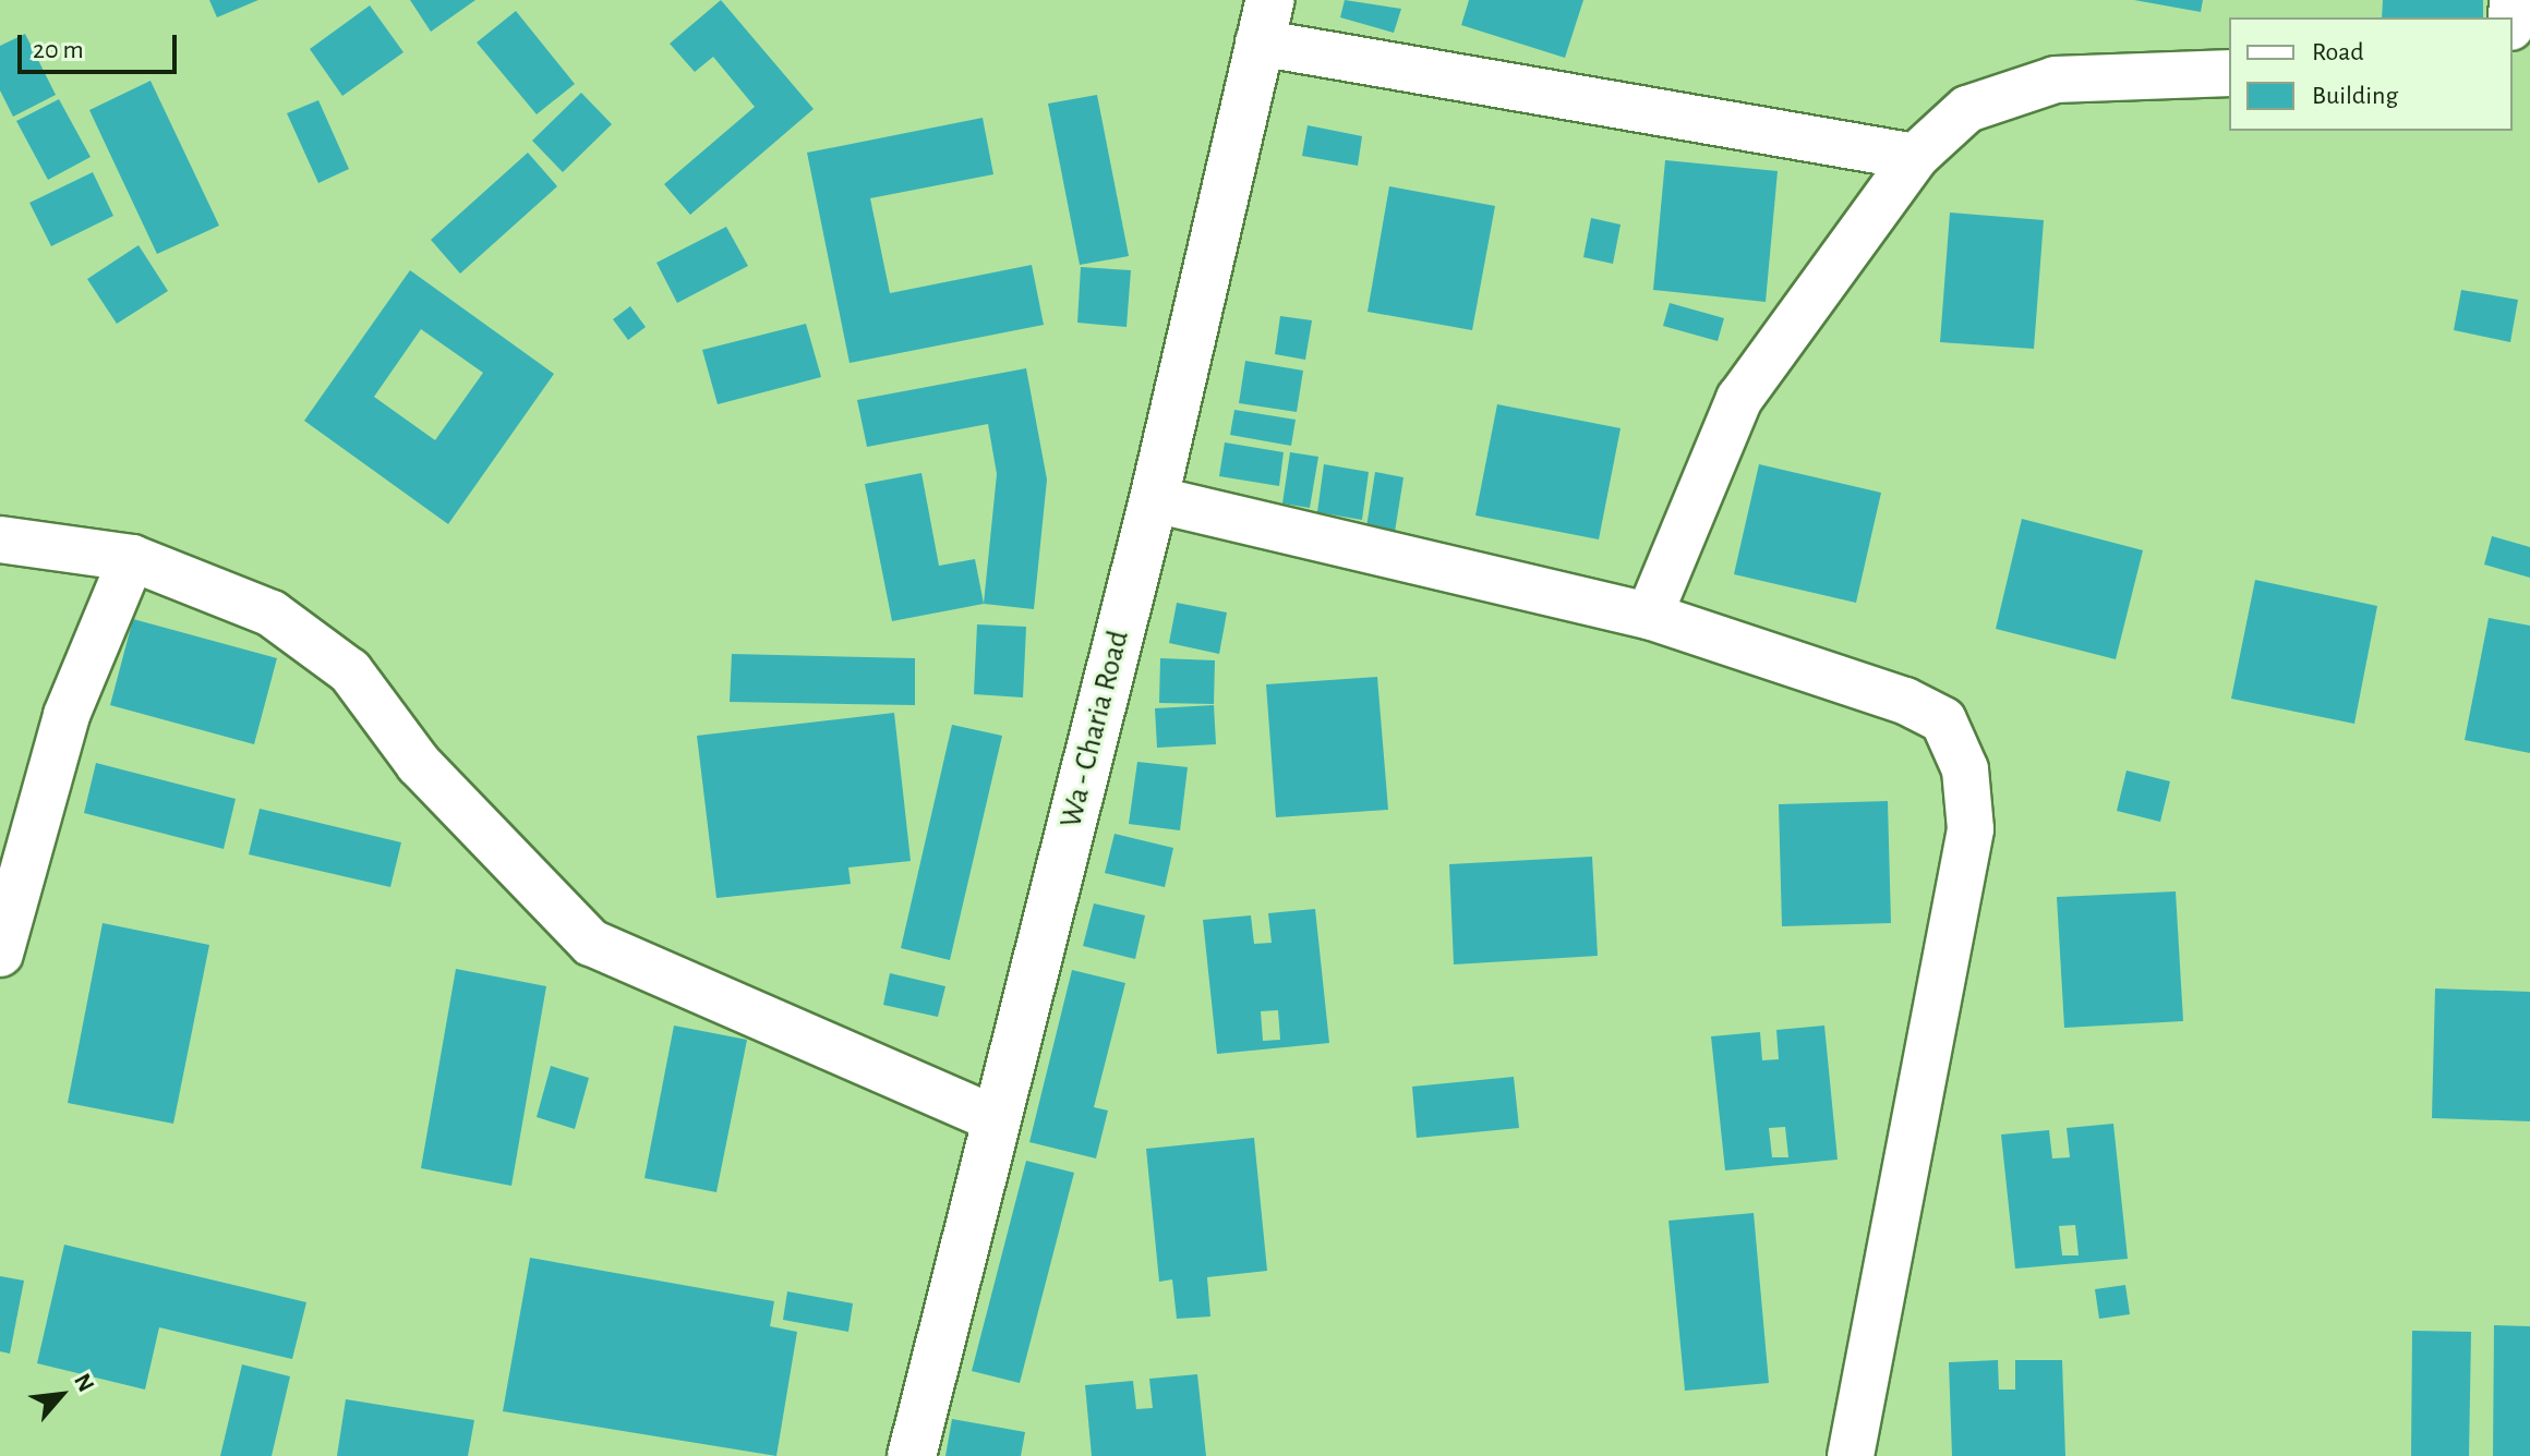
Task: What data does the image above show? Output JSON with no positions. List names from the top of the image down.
{
  "streets": {
    "street": ["Wa - Charia Road"]
  },
  "legend": ["Road", "Building"],
  "scale_bar": "20 m",
  "north": "top right"
}
